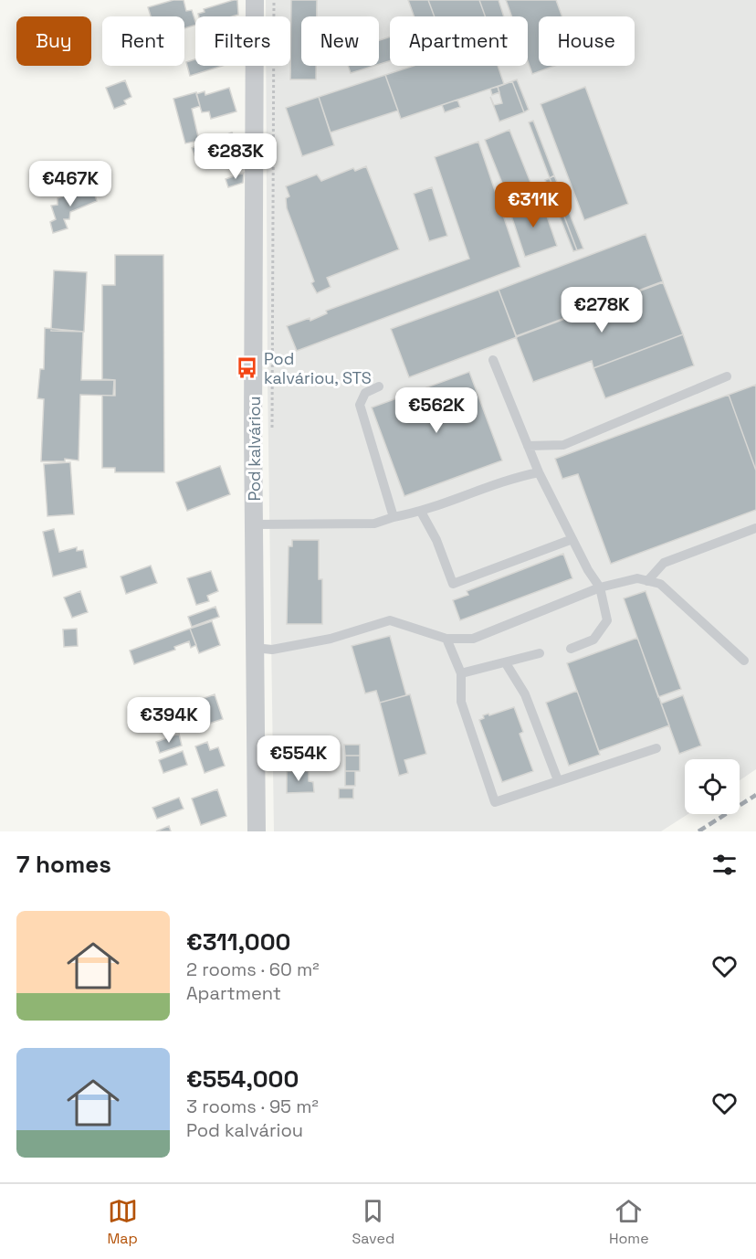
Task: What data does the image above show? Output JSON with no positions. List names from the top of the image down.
{
  "streets": {
    "street": ["Pod kalváriou"]
  },
  "places": {
    "bus stop": ["Pod kalváriou, STS"]
  },
  "page": {
    "chip": [
      "Buy",
      "Rent",
      "Filters",
      "New",
      "Apartment",
      "House"
    ],
    "price": [
      "€283K",
      "€467K",
      "€311K",
      "€278K",
      "€562K",
      "€394K",
      "€554K"
    ],
    "heading": "7 homes",
    "list": [
      {
        "name": "€311,000",
        "note": "2 rooms · 60 m² · Apartment"
      },
      {
        "name": "€554,000",
        "note": "3 rooms · 95 m² · Pod kalváriou"
      }
    ],
    "tabs": ["Map", "Saved", "Home"]
  }
}
